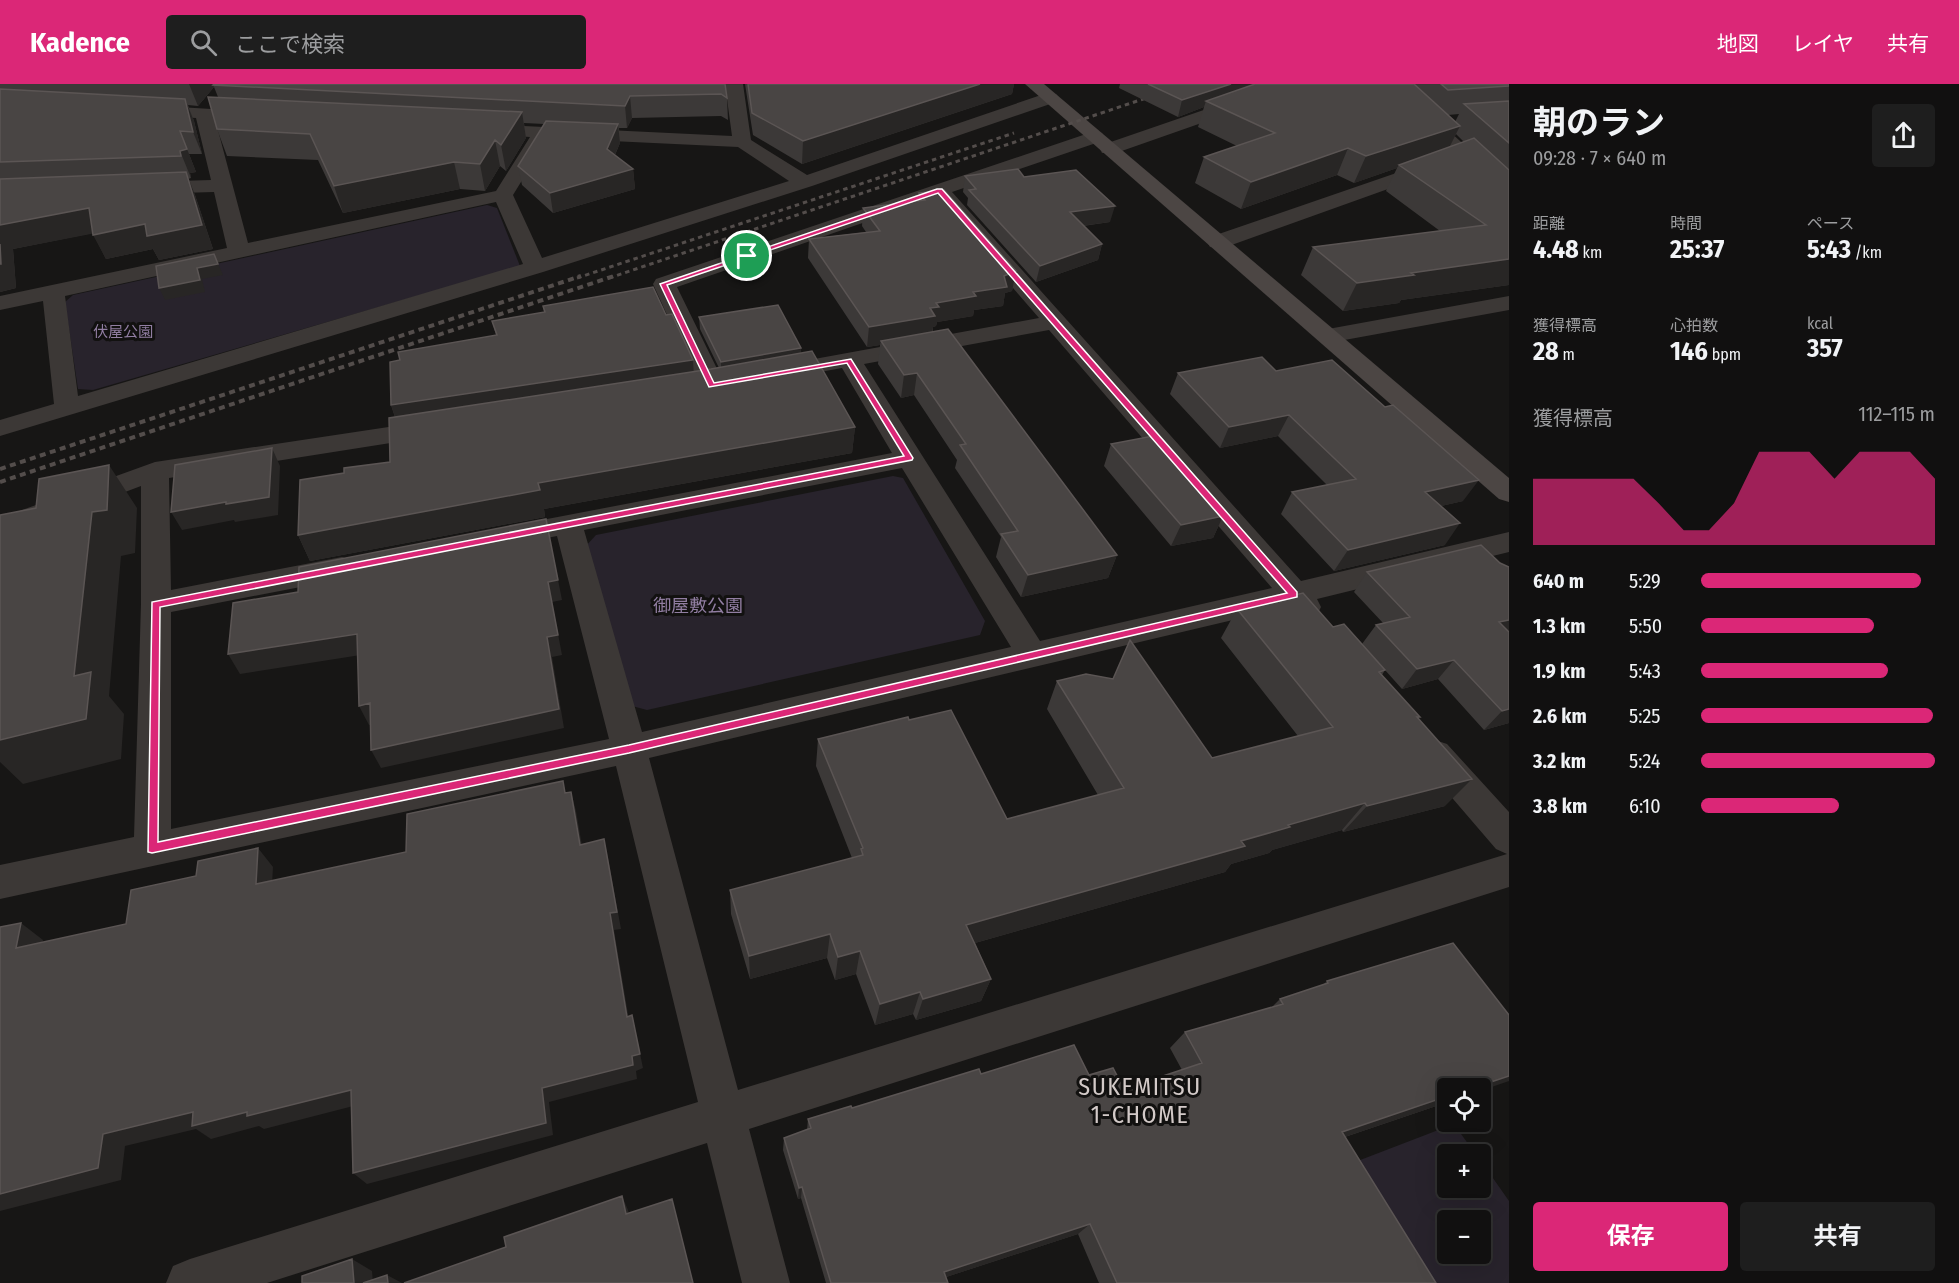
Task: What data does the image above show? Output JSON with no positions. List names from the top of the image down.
{
  "districts": ["SUKEMITSU 1-CHOME"],
  "parks": ["伏屋公園", "御屋敷公園"],
  "page": {
    "header": "Kadence",
    "search": "ここで検索",
    "nav": ["地図", "レイヤ", "共有"],
    "heading": ["朝のラン", "09:28 · 7 × 640 m"],
    "stats": [
      ["距離", "4.48 km"],
      ["時間", "25:37"],
      ["ペース", "5:43 /km"],
      ["獲得標高", "28 m"],
      ["心拍数", "146 bpm"],
      ["kcal", "357"]
    ],
    "chart": ["獲得標高", "112–115 m"],
    "list": [
      {
        "name": "640 m",
        "note": "5:29"
      },
      {
        "name": "1.3 km",
        "note": "5:50"
      },
      {
        "name": "1.9 km",
        "note": "5:43"
      },
      {
        "name": "2.6 km",
        "note": "5:25"
      },
      {
        "name": "3.2 km",
        "note": "5:24"
      },
      {
        "name": "3.8 km",
        "note": "6:10"
      }
    ],
    "map_buttons": ["+", "−"],
    "buttons": ["保存", "共有"]
  }
}
